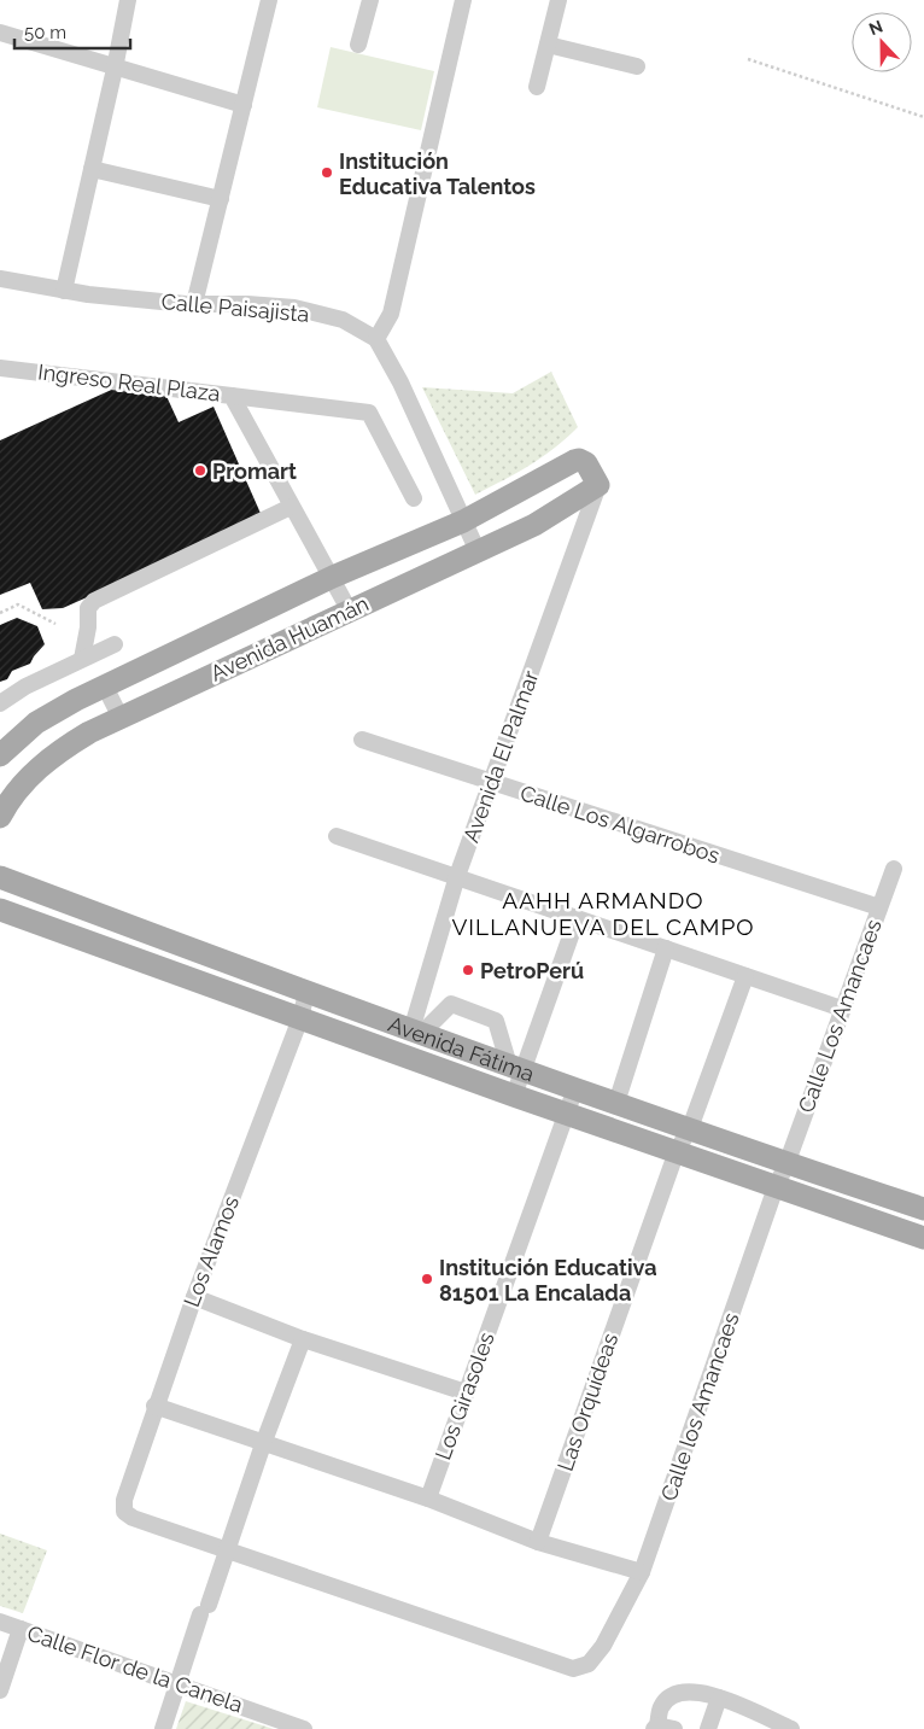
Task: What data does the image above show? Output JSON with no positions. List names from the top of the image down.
{
  "streets": {
    "main road": ["Avenida Huamán", "Avenida Fátima"],
    "street": [
      "Calle Paisajista",
      "Ingreso Real Plaza",
      "Avenida El Palmar",
      "Calle Los Algarrobos",
      "Calle Los Amancaes",
      "Los Alamos",
      "Los Girasoles",
      "Las Orquídeas",
      "Calle los Amancaes",
      "Calle Flor de la Canela"
    ]
  },
  "crossings": [
    ["Ingreso Real Plaza", "Avenida Huamán"],
    ["Avenida Huamán", "Avenida El Palmar"],
    ["Avenida El Palmar", "Calle Los Algarrobos"],
    ["Avenida El Palmar", "Avenida Fátima"],
    ["Calle Los Algarrobos", "Calle Los Amancaes"],
    ["Calle Los Amancaes", "Avenida Fátima"],
    ["Calle Los Amancaes", "Calle los Amancaes"],
    ["Avenida Fátima", "Los Alamos"],
    ["Avenida Fátima", "Los Girasoles"],
    ["Avenida Fátima", "Las Orquídeas"],
    ["Avenida Fátima", "Calle los Amancaes"],
    ["Los Alamos", "Calle los Amancaes"]
  ],
  "districts": ["AAHH ARMANDO VILLANUEVA DEL CAMPO"],
  "places": [
    "Institución Educativa Talentos",
    "Promart",
    "PetroPerú",
    "Institución Educativa 81501 La Encalada"
  ],
  "scale_bar": "50 m",
  "north": "top"
}
